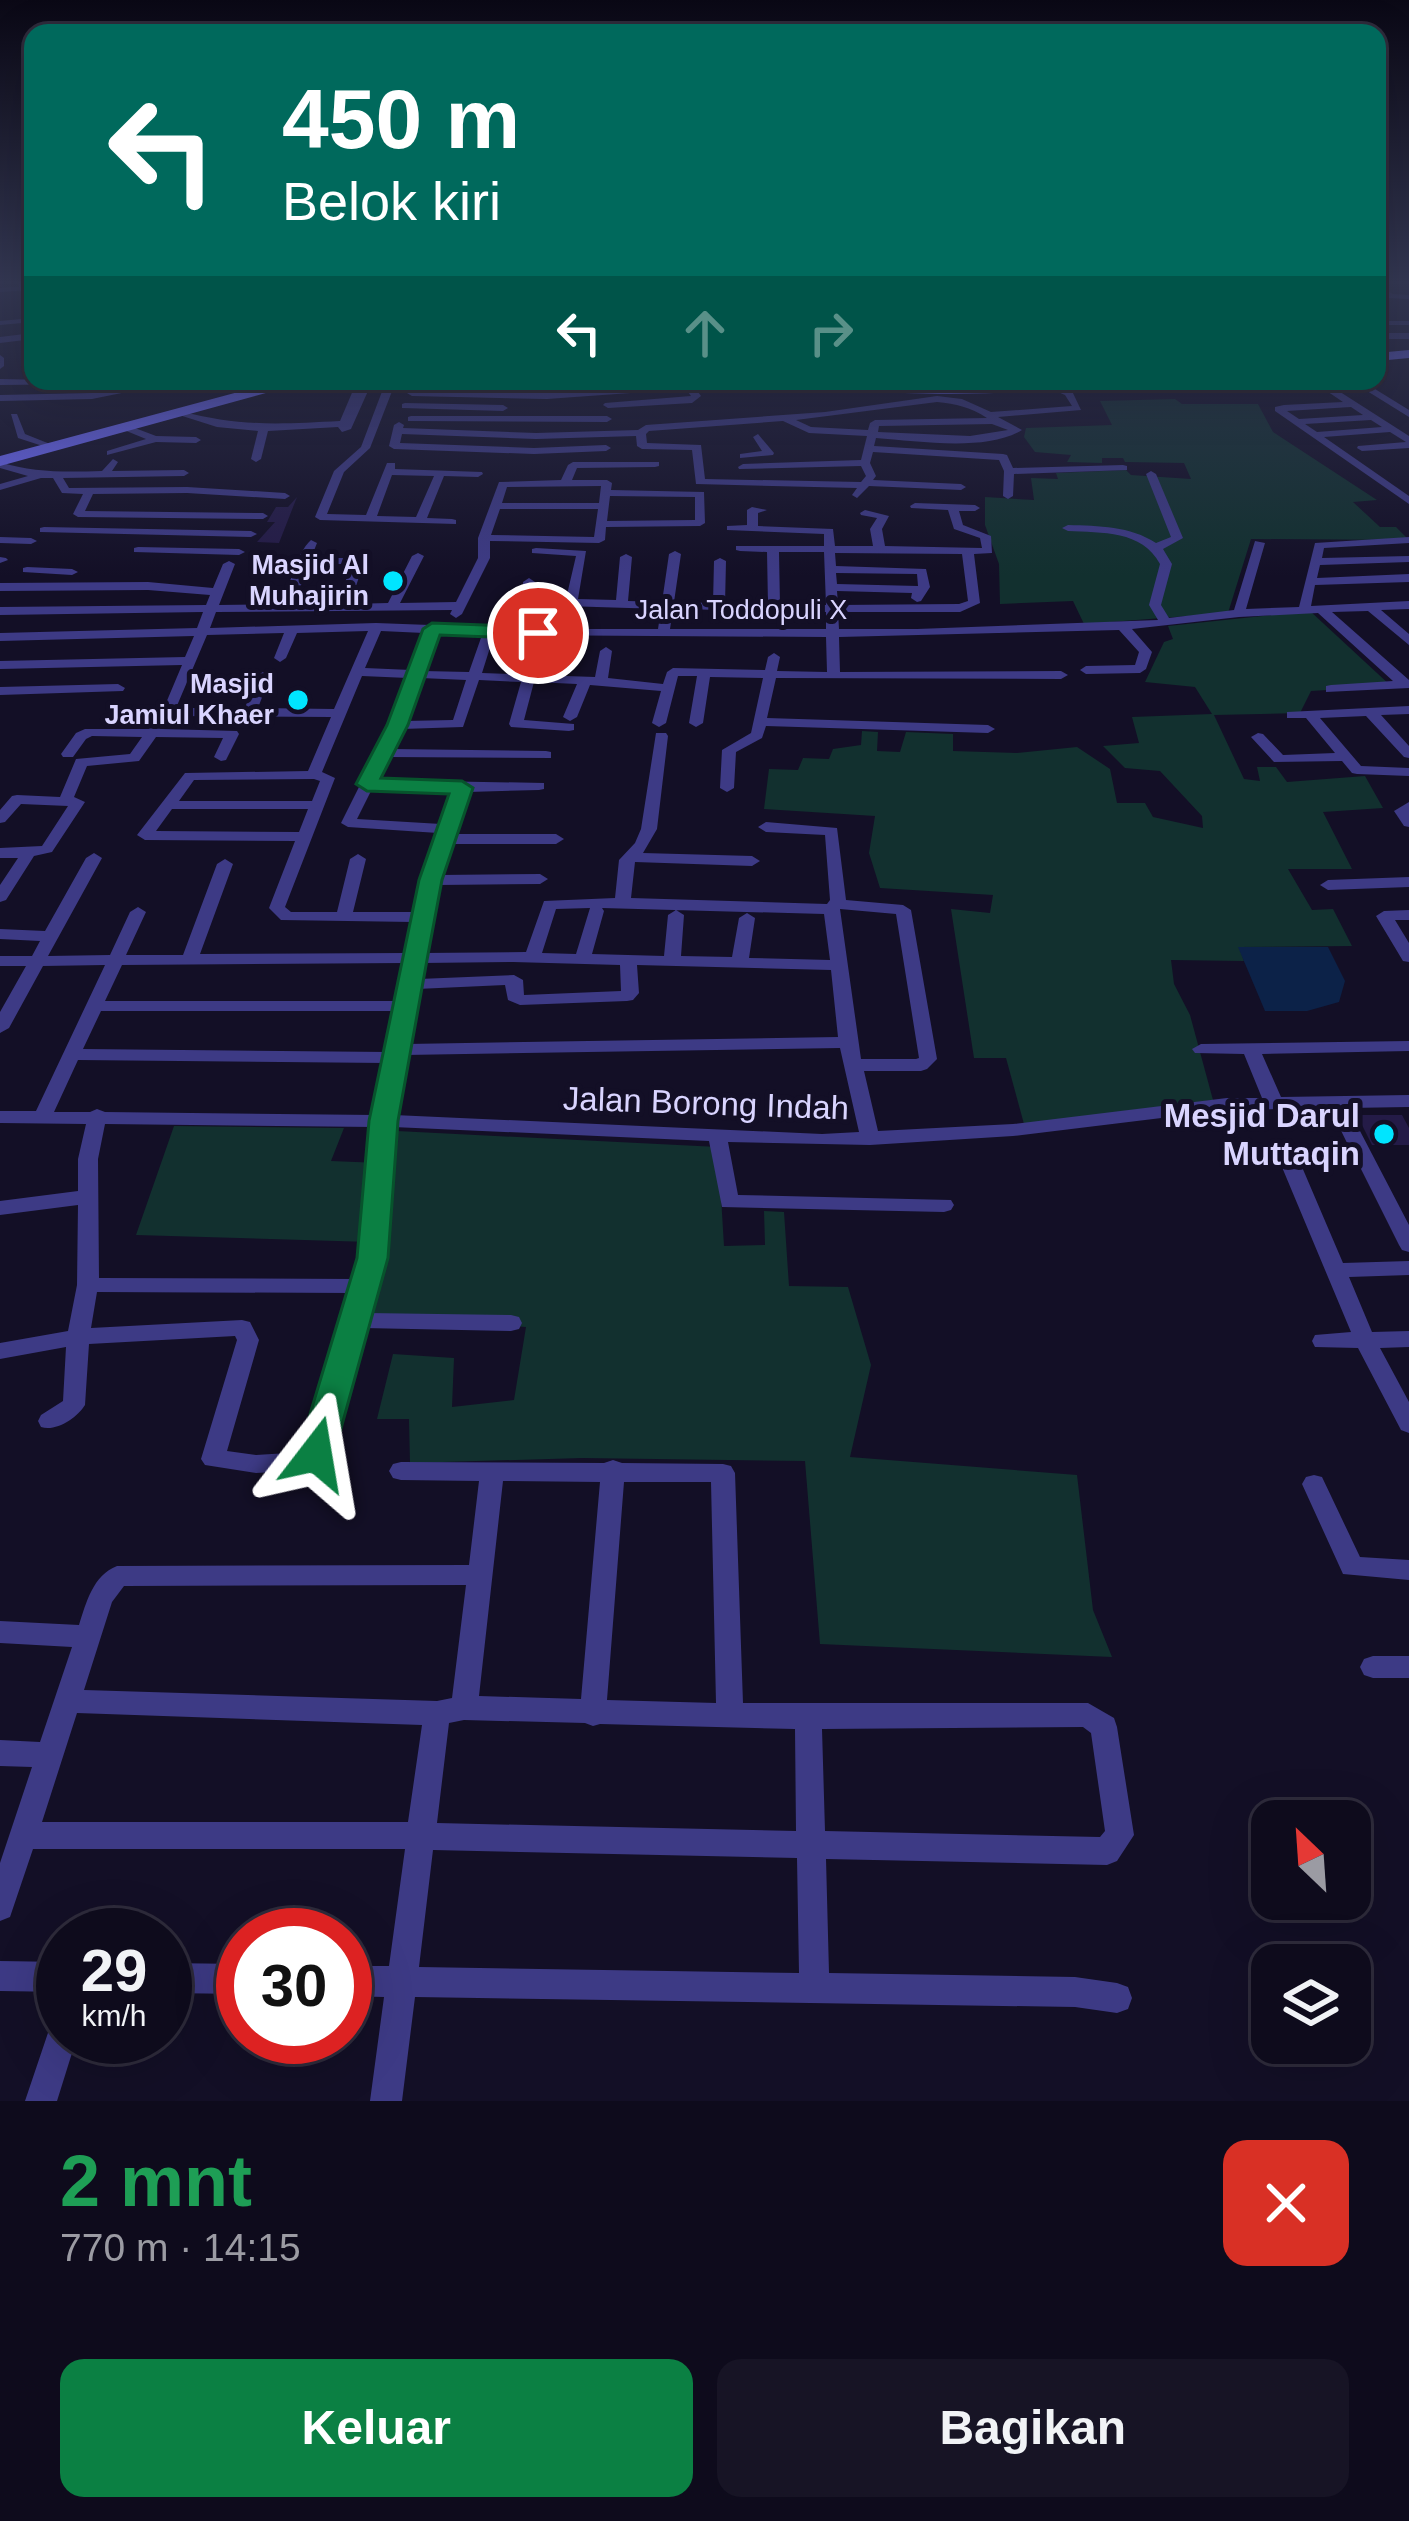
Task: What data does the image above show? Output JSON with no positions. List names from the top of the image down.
{
  "streets": {
    "street": ["Jalan Toddopuli X", "Jalan Borong Indah"]
  },
  "places": ["Masjid Al Muhajirin", "Masjid Jamiul Khaer", "Mesjid Darul Muttaqin"],
  "north": "top left",
  "page": {
    "turn": ["450 m", "Belok kiri"],
    "speed": "29 km/h",
    "limit": "30",
    "heading": ["2 mnt", "770 m · 14:15"],
    "buttons": ["Keluar", "Bagikan"]
  }
}
